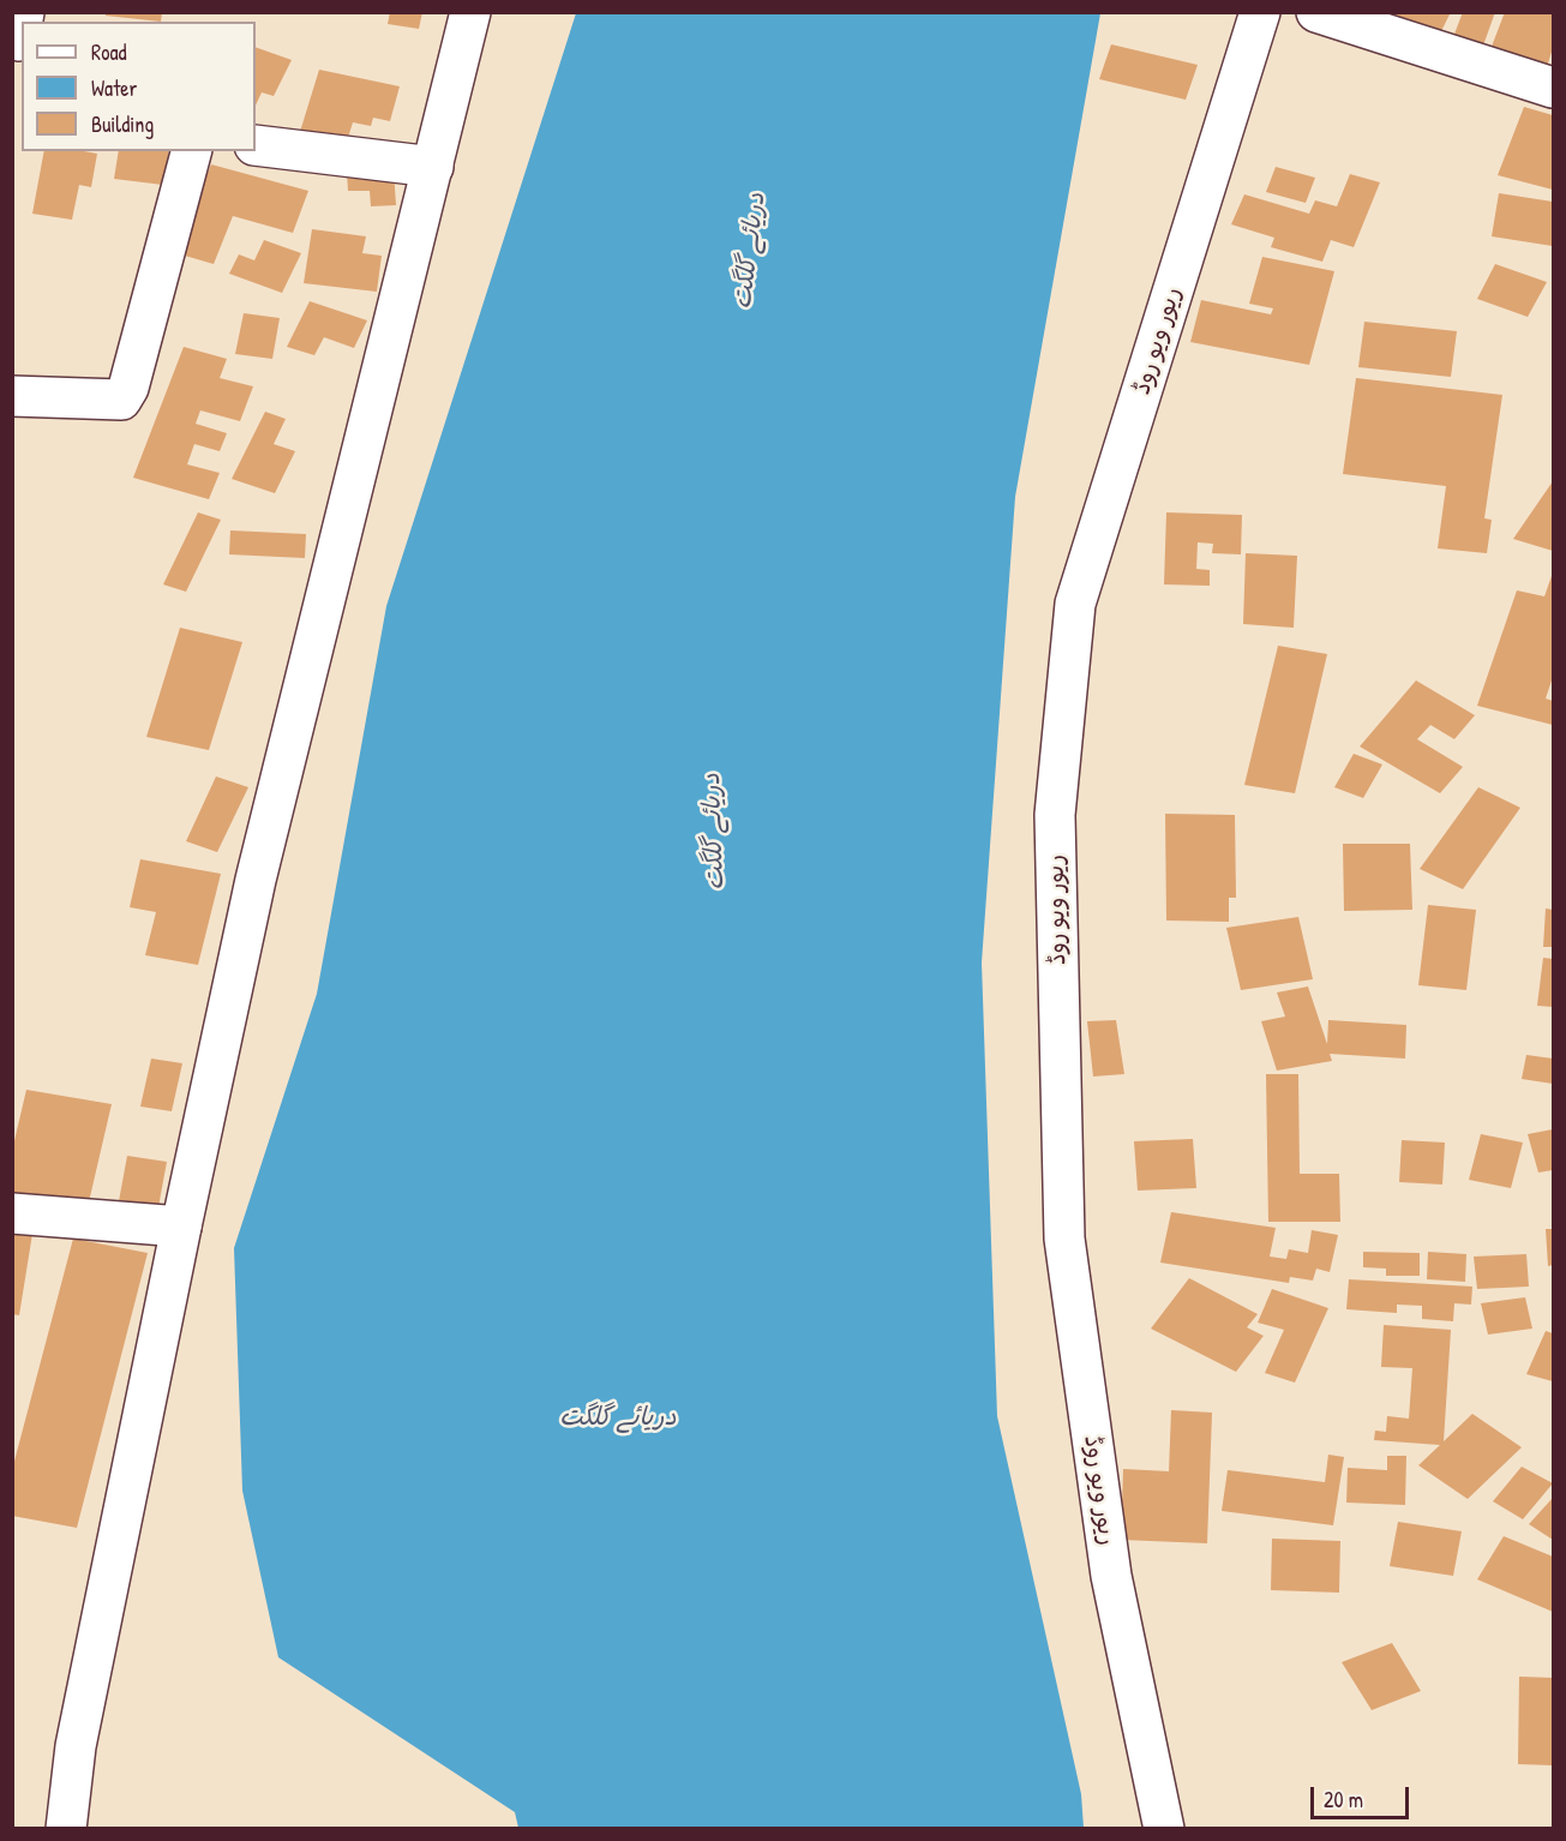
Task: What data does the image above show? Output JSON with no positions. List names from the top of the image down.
{
  "streets": {
    "main road": ["ریور ویو روڈ"]
  },
  "water": ["دریائے گلگت"],
  "legend": ["Road", "Water", "Building"],
  "scale_bar": "20 m"
}
